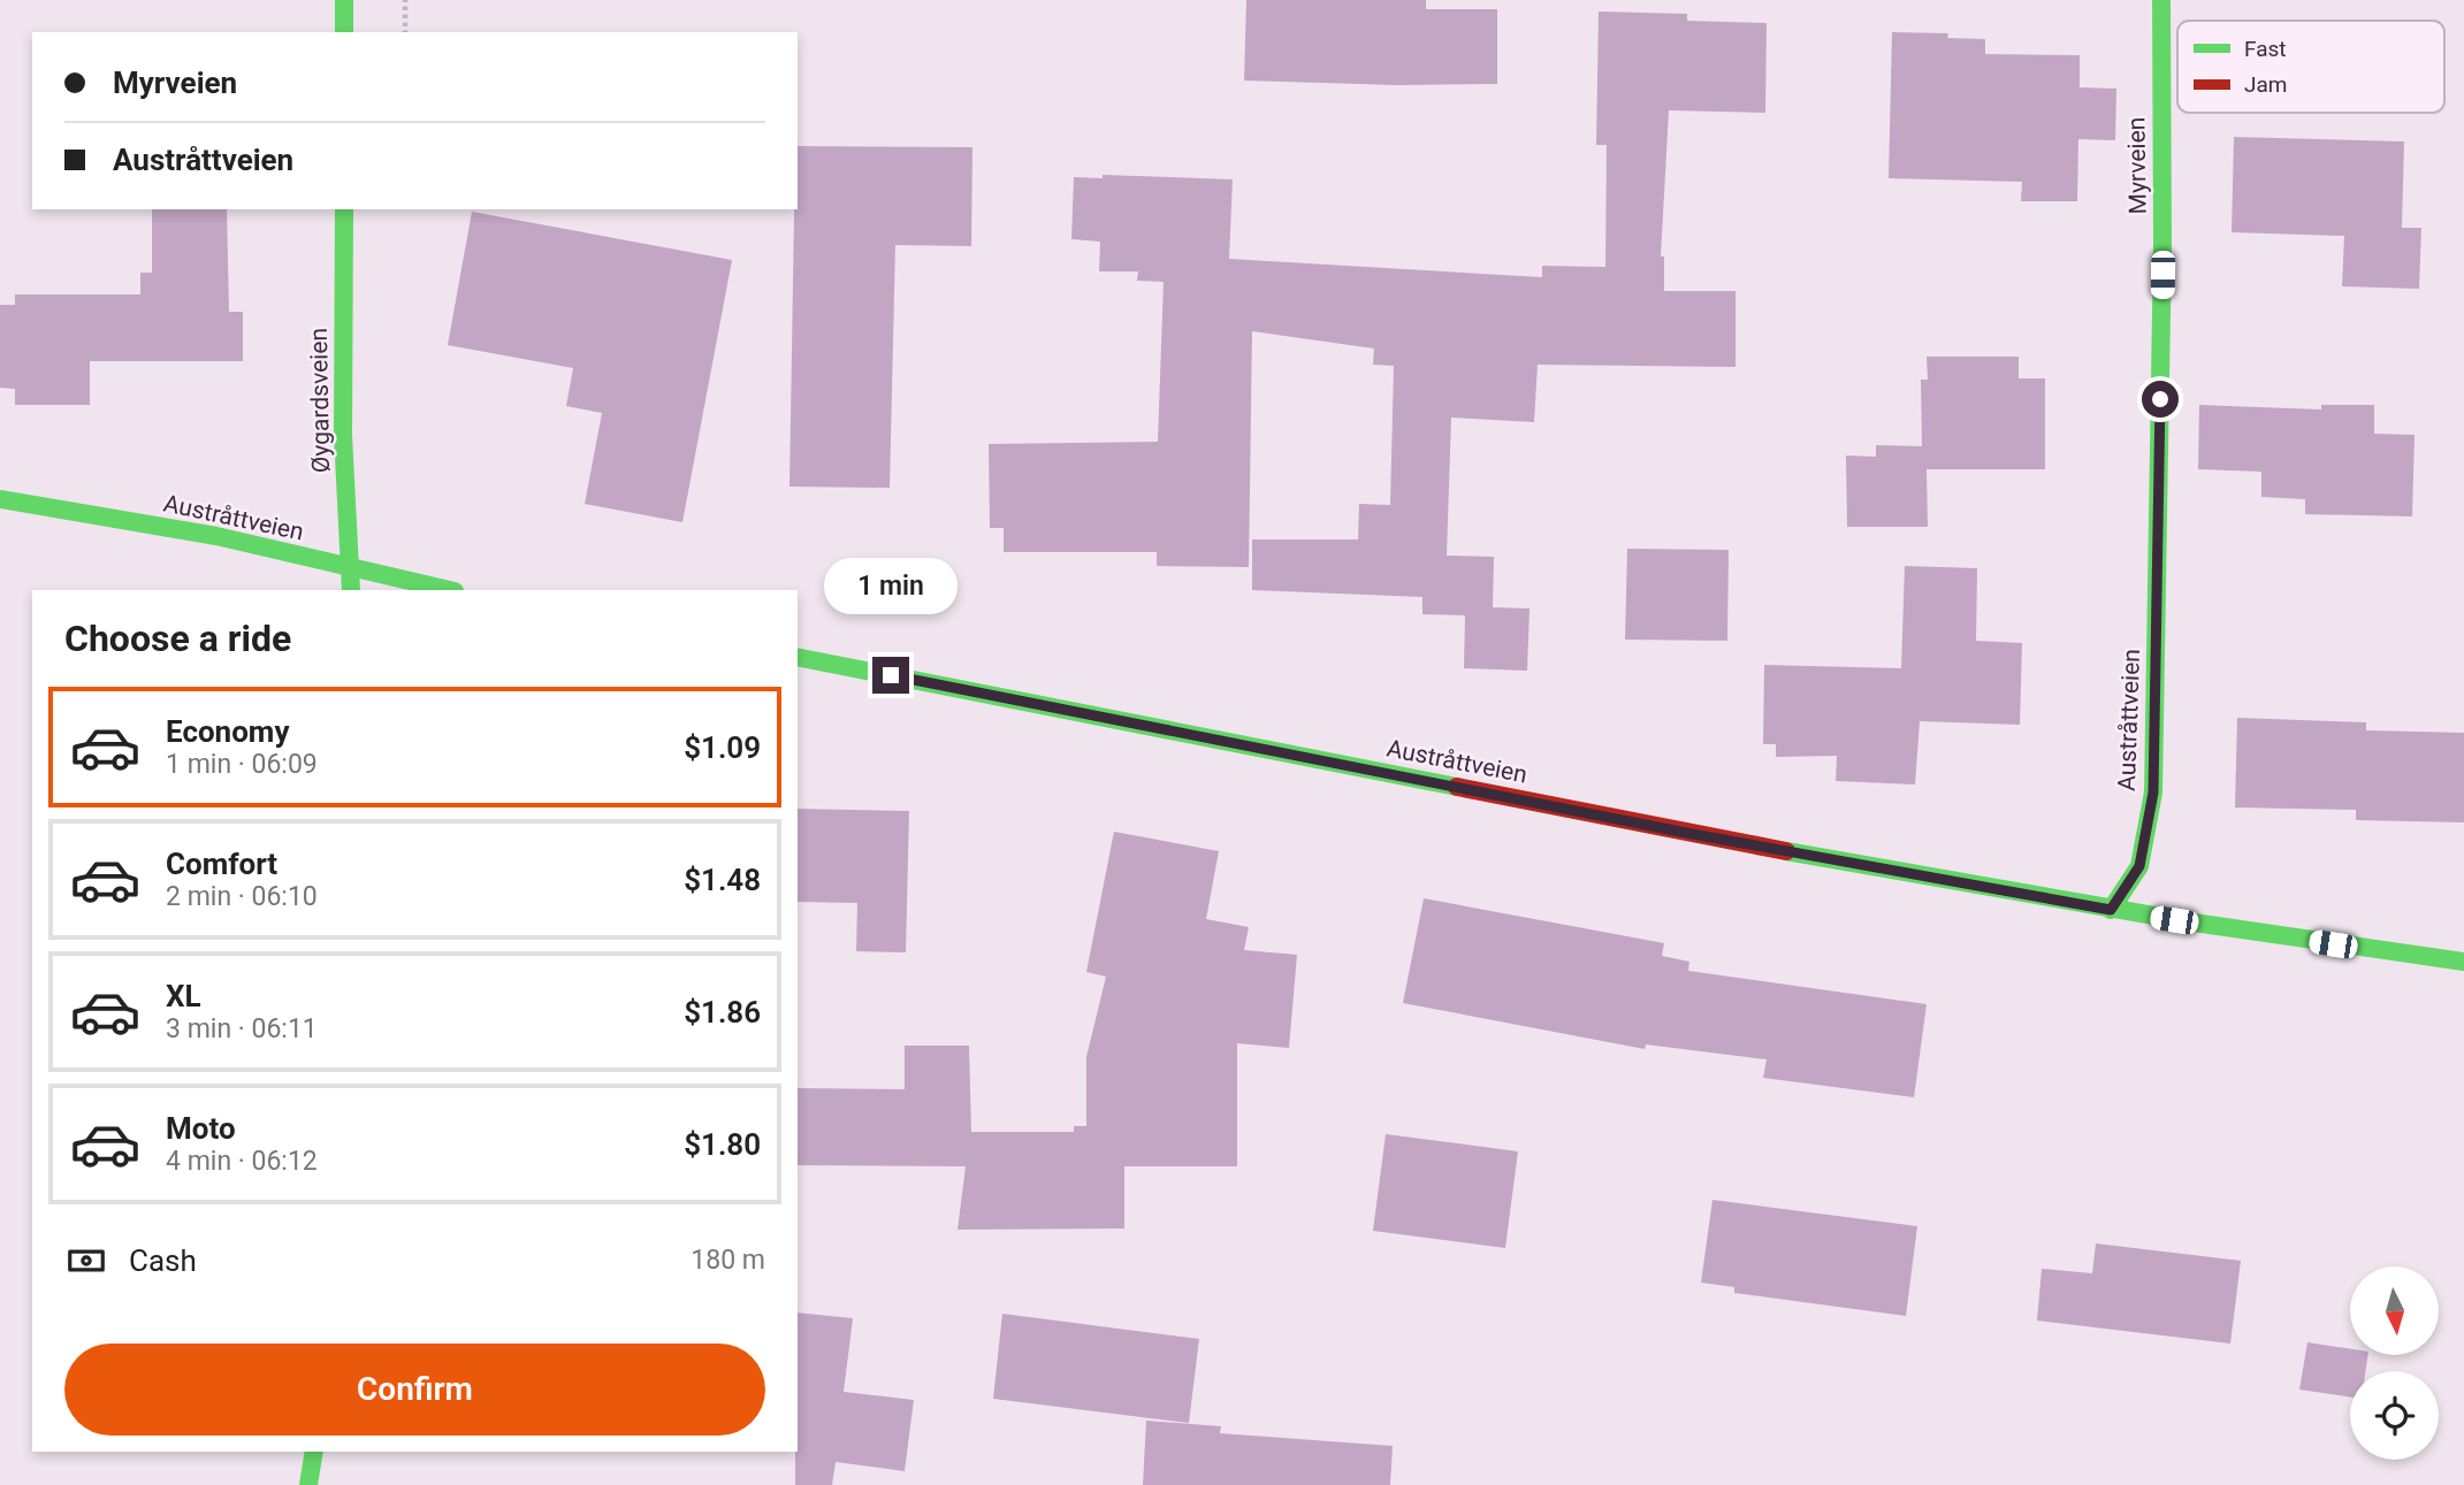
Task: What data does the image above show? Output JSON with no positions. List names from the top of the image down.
{
  "streets": {
    "main road": ["Myrveien", "Øygardsveien", "Austråttveien"]
  },
  "crossings": [
    ["Myrveien", "Austråttveien"],
    ["Øygardsveien", "Austråttveien"]
  ],
  "legend": ["Fast", "Jam"],
  "north": "bottom",
  "page": {
    "banner": ["Myrveien", "Austråttveien"],
    "bubble": "1 min",
    "heading": "Choose a ride",
    "list": [
      {
        "name": "Economy",
        "note": "1 min · 06:09",
        "value": "$1.09"
      },
      {
        "name": "Comfort",
        "note": "2 min · 06:10",
        "value": "$1.48"
      },
      {
        "name": "XL",
        "note": "3 min · 06:11",
        "value": "$1.86"
      },
      {
        "name": "Moto",
        "note": "4 min · 06:12",
        "value": "$1.80"
      }
    ],
    "pay": ["Cash", "180 m"],
    "buttons": "Confirm"
  }
}
